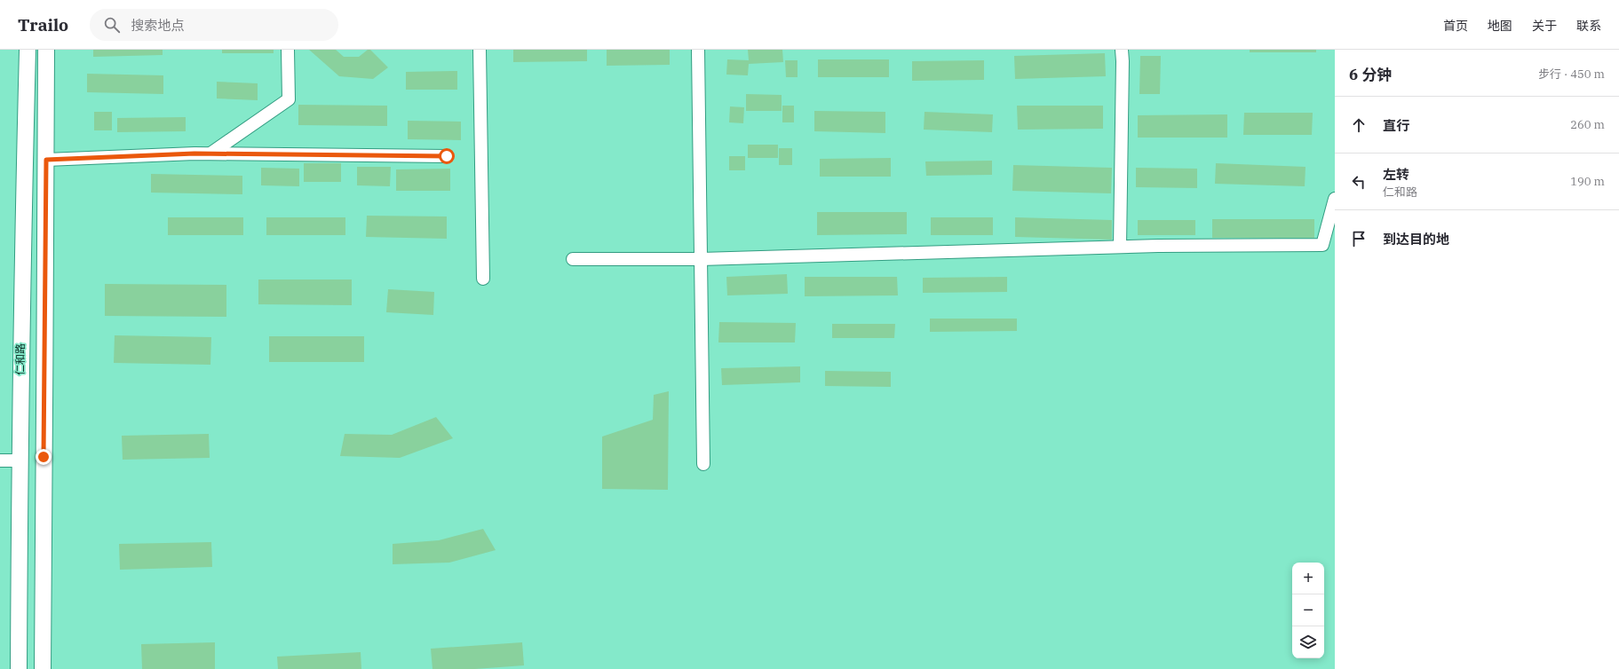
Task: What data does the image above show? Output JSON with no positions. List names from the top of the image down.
{
  "streets": {
    "main road": ["仁和路"]
  },
  "page": {
    "header": "Trailo",
    "search": "搜索地点",
    "nav": [
      "首页",
      "地图",
      "关于",
      "联系"
    ],
    "heading": ["6 分钟", "步行 · 450 m"],
    "list": [
      ["直行", "260 m"],
      ["左转", "仁和路", "190 m"],
      "到达目的地"
    ],
    "map_buttons": ["+", "−"]
  }
}
